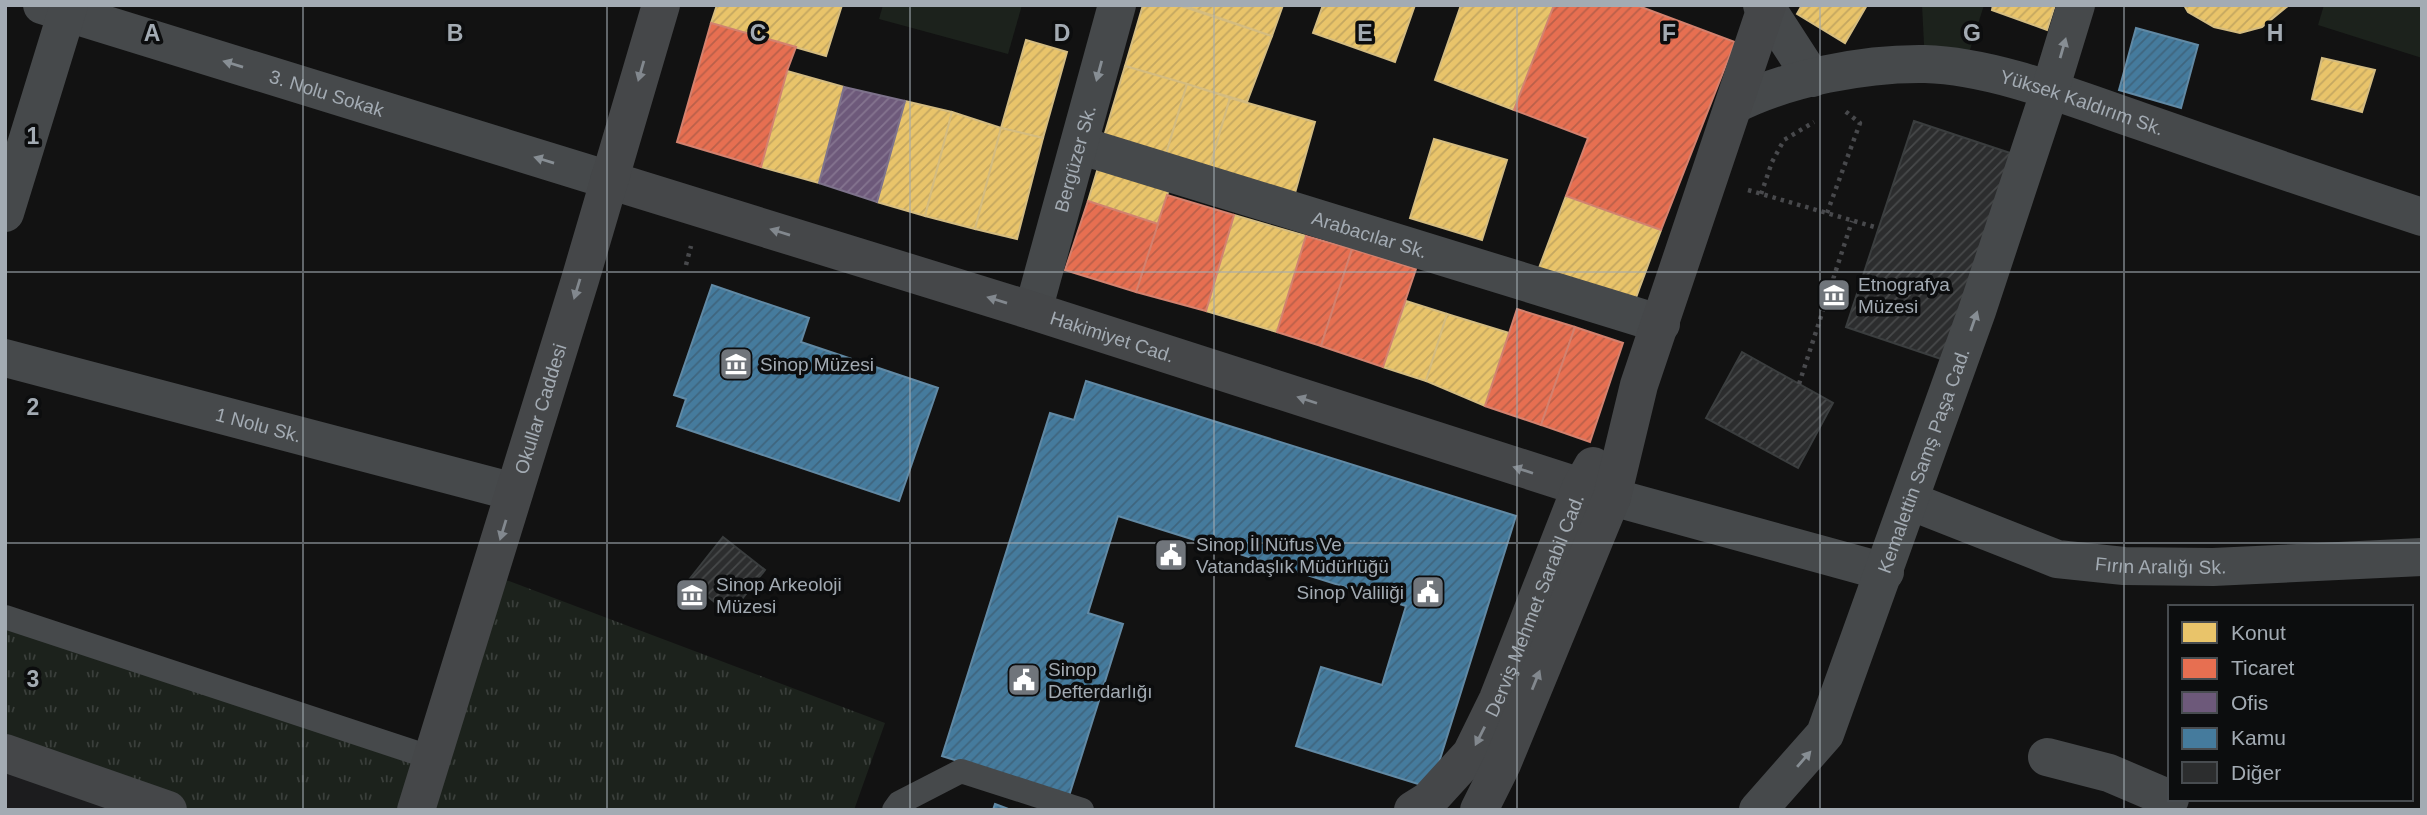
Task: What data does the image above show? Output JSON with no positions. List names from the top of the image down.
{
  "streets": {
    "main road": ["Hakimiyet Cad.", "Okullar Caddesi", "Derviş Mehmet Sarabil Cad."],
    "street": [
      "3. Nolu Sokak",
      "Yüksek Kaldırım Sk.",
      "Bergüzer Sk.",
      "Arabacılar Sk.",
      "1 Nolu Sk.",
      "Kemalettin Samş Paşa Cad.",
      "Fırın Aralığı Sk."
    ]
  },
  "crossings": [
    ["3. Nolu Sokak", "Hakimiyet Cad."],
    ["3. Nolu Sokak", "Okullar Caddesi"],
    ["Yüksek Kaldırım Sk.", "Kemalettin Samş Paşa Cad."],
    ["Yüksek Kaldırım Sk.", "Derviş Mehmet Sarabil Cad."],
    ["Bergüzer Sk.", "Arabacılar Sk."],
    ["Bergüzer Sk.", "Hakimiyet Cad."],
    ["Arabacılar Sk.", "Derviş Mehmet Sarabil Cad."],
    ["Hakimiyet Cad.", "Okullar Caddesi"],
    ["Hakimiyet Cad.", "Derviş Mehmet Sarabil Cad."],
    ["Okullar Caddesi", "1 Nolu Sk."],
    ["Kemalettin Samş Paşa Cad.", "Fırın Aralığı Sk."]
  ],
  "one_way": [
    "3. Nolu Sokak",
    "Bergüzer Sk.",
    "Hakimiyet Cad.",
    "Okullar Caddesi",
    "Kemalettin Samş Paşa Cad."
  ],
  "places": {
    "museum": ["Etnografya Müzesi", "Sinop Müzesi", "Sinop Arkeoloji Müzesi"],
    "public building": ["Sinop İl Nüfus Ve Vatandaşlık Müdürlüğü", "Sinop Valiliği", "Sinop Defterdarlığı"]
  },
  "legend": [
    "Konut",
    "Ticaret",
    "Ofis",
    "Kamu",
    "Diğer"
  ],
  "grid": {
    "columns": [
      "A",
      "B",
      "C",
      "D",
      "E",
      "F",
      "G",
      "H"
    ],
    "rows": ["1", "2", "3"]
  }
}
